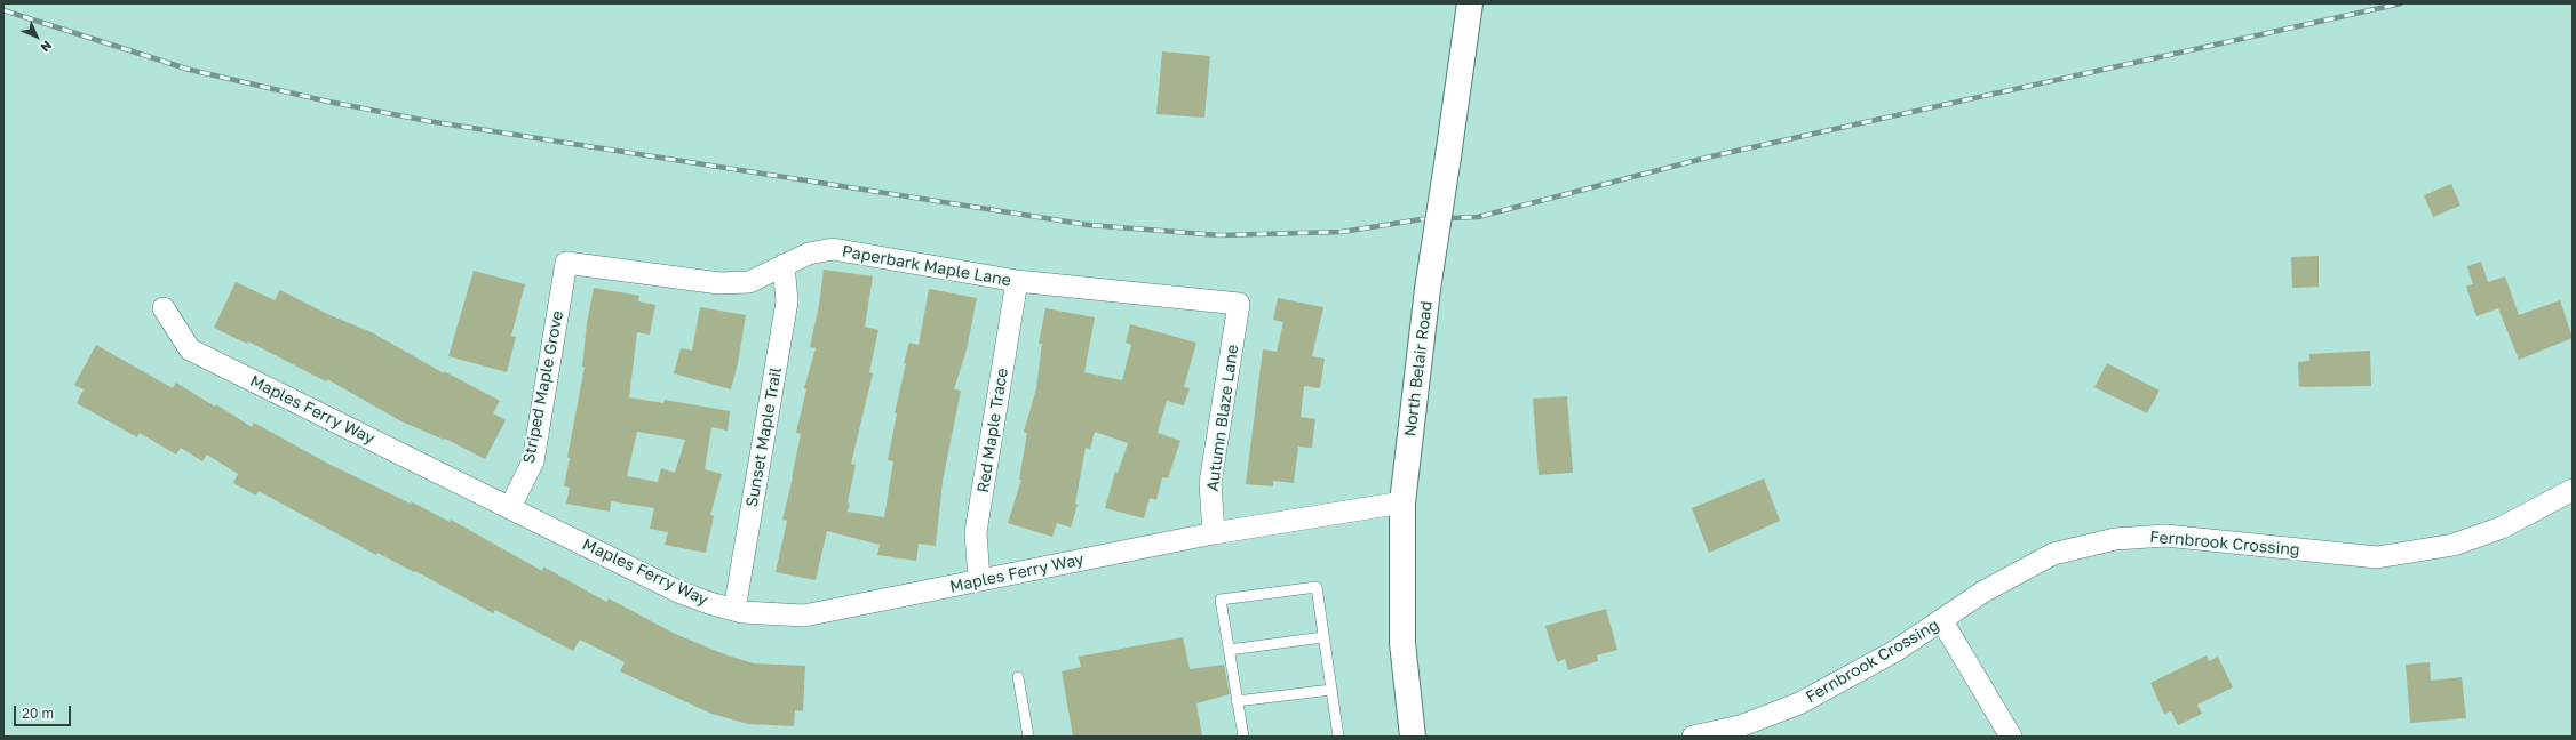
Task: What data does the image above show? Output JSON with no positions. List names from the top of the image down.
{
  "streets": {
    "street": [
      "Paperbark Maple Lane",
      "North Belair Road",
      "Striped Maple Grove",
      "Maples Ferry Way",
      "Autumn Blaze Lane",
      "Red Maple Trace",
      "Sunset Maple Trail",
      "Fernbrook Crossing"
    ]
  },
  "crossings": [
    ["Paperbark Maple Lane", "Striped Maple Grove"],
    ["Paperbark Maple Lane", "Autumn Blaze Lane"],
    ["Paperbark Maple Lane", "Red Maple Trace"],
    ["Paperbark Maple Lane", "Sunset Maple Trail"],
    ["North Belair Road", "Maples Ferry Way"],
    ["Striped Maple Grove", "Maples Ferry Way"],
    ["Maples Ferry Way", "Autumn Blaze Lane"],
    ["Maples Ferry Way", "Red Maple Trace"],
    ["Maples Ferry Way", "Sunset Maple Trail"]
  ],
  "scale_bar": "20 m",
  "north": "bottom right"
}
